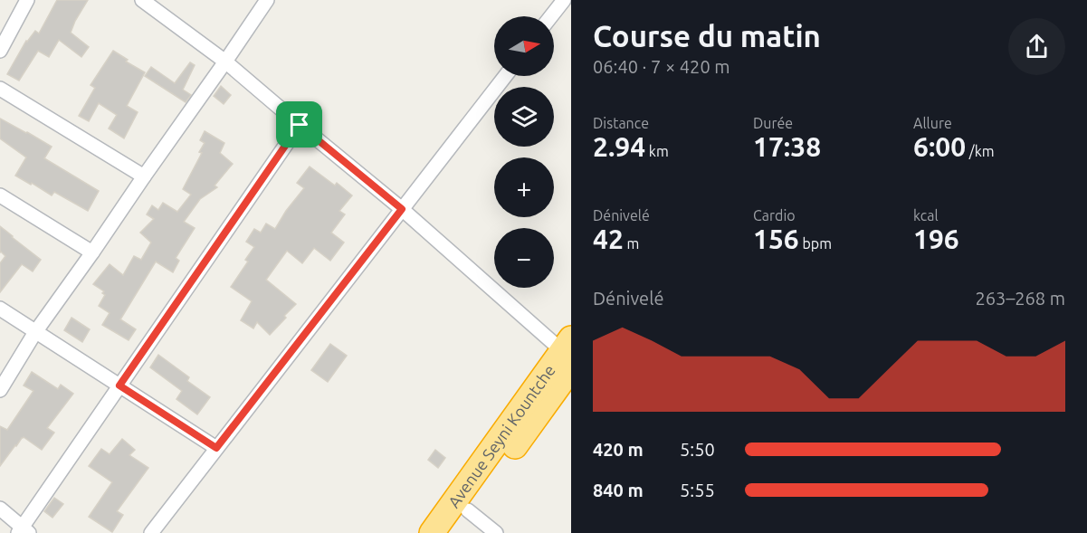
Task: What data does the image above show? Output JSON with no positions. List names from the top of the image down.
{
  "streets": {
    "highway": ["Avenue Seyni Kountche"]
  },
  "north": "right",
  "page": {
    "heading": ["Course du matin", "06:40 · 7 × 420 m"],
    "map_buttons": ["+", "−"],
    "stats": [
      ["Distance", "2.94 km"],
      ["Durée", "17:38"],
      ["Allure", "6:00 /km"],
      ["Dénivelé", "42 m"],
      ["Cardio", "156 bpm"],
      ["kcal", "196"]
    ],
    "chart": ["Dénivelé", "263–268 m"],
    "list": [
      {
        "name": "420 m",
        "note": "5:50"
      },
      {
        "name": "840 m",
        "note": "5:55"
      }
    ]
  }
}
